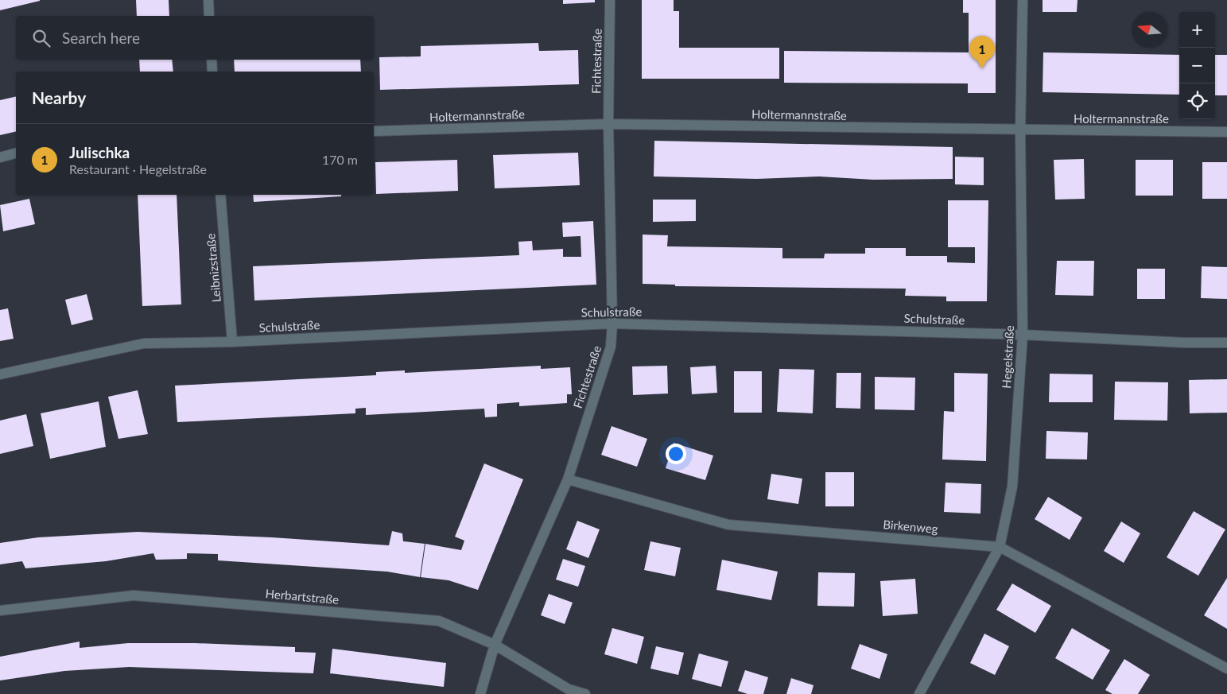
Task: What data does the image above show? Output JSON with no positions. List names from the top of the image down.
{
  "streets": {
    "street": [
      "Fichtestraße",
      "Holtermannstraße",
      "Leibnizstraße",
      "Schulstraße",
      "Hegelstraße",
      "Birkenweg",
      "Herbartstraße"
    ]
  },
  "crossings": [
    ["Fichtestraße", "Holtermannstraße"],
    ["Fichtestraße", "Schulstraße"],
    ["Fichtestraße", "Birkenweg"],
    ["Fichtestraße", "Herbartstraße"],
    ["Holtermannstraße", "Hegelstraße"],
    ["Leibnizstraße", "Schulstraße"],
    ["Schulstraße", "Hegelstraße"],
    ["Hegelstraße", "Birkenweg"]
  ],
  "north": "left",
  "page": {
    "map_buttons": ["+", "−"],
    "search": "Search here",
    "pins": "1",
    "heading": "Nearby",
    "list": [
      {
        "mark": "1",
        "name": "Julischka",
        "note": "Restaurant · Hegelstraße",
        "value": "170 m"
      }
    ]
  }
}
